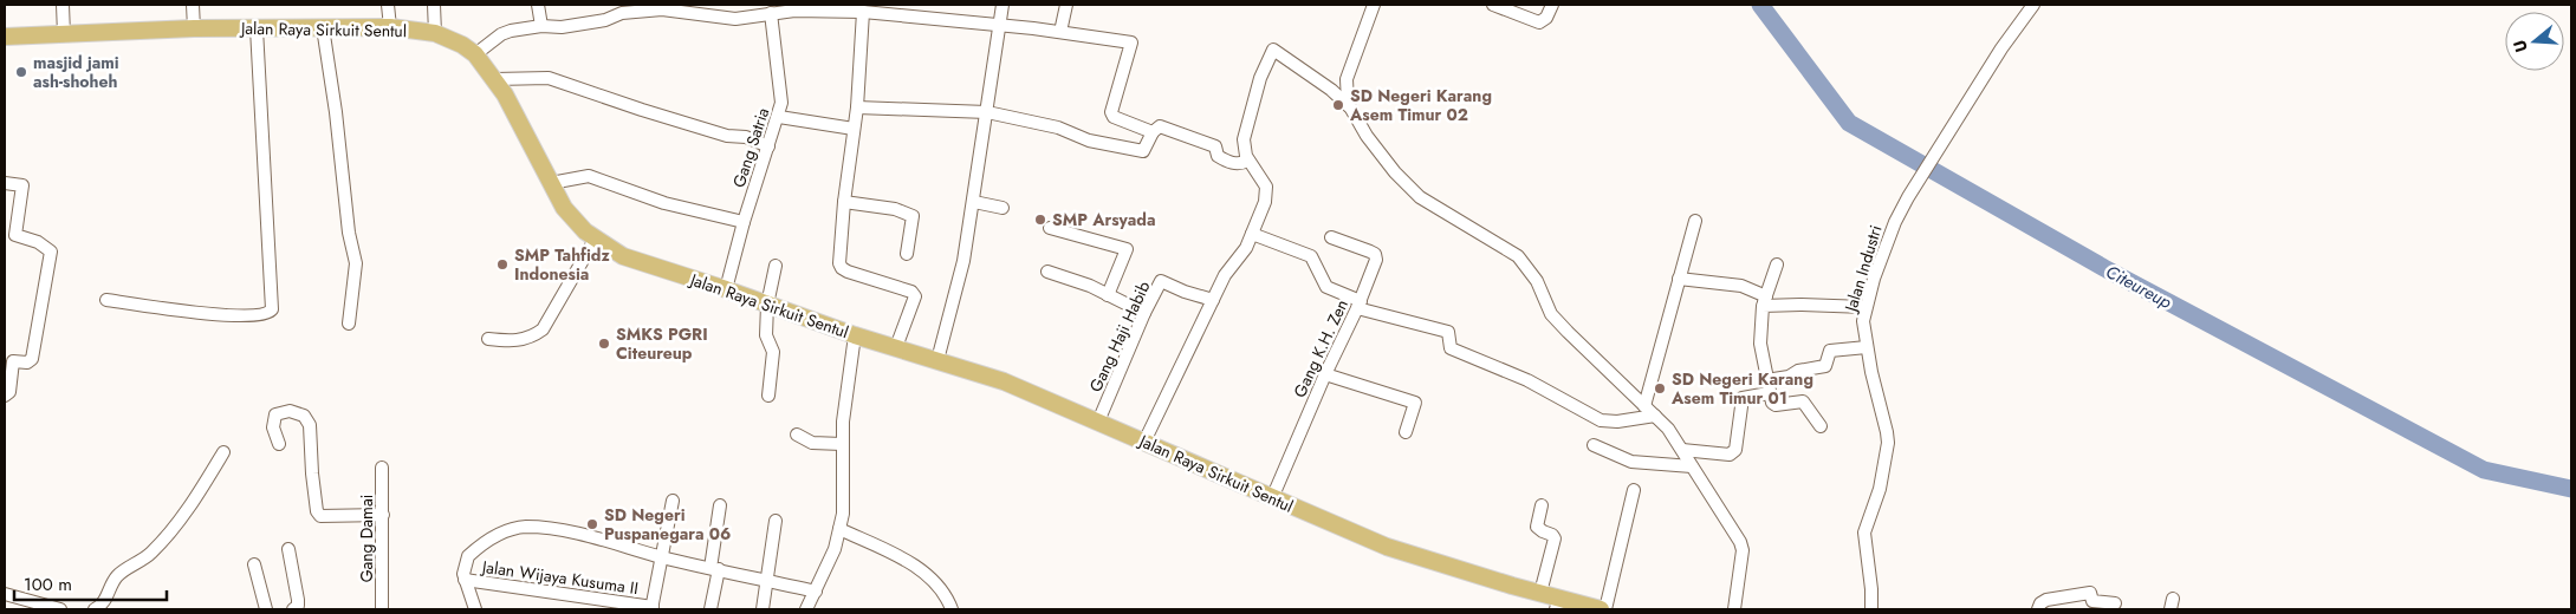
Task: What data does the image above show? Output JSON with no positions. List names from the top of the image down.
{
  "streets": {
    "main road": ["Jalan Raya Sirkuit Sentul"],
    "street": [
      "Gang Satria",
      "Jalan Industri",
      "Gang Haji Habib",
      "Gang K.H. Zen",
      "Gang Damai",
      "Jalan Wijaya Kusuma II"
    ]
  },
  "crossings": [
    ["Jalan Raya Sirkuit Sentul", "Gang Satria"],
    ["Jalan Raya Sirkuit Sentul", "Gang Haji Habib"],
    ["Jalan Raya Sirkuit Sentul", "Gang K.H. Zen"]
  ],
  "water": ["Citeureup"],
  "places": [
    "masjid jami ash-shoheh",
    "SD Negeri Karang Asem Timur 02",
    "SMP Arsyada",
    "SMP Tahfidz Indonesia",
    "SMKS PGRI Citeureup",
    "SD Negeri Karang Asem Timur 01",
    "SD Negeri Puspanegara 06"
  ],
  "scale_bar": "100 m",
  "north": "left"
}
